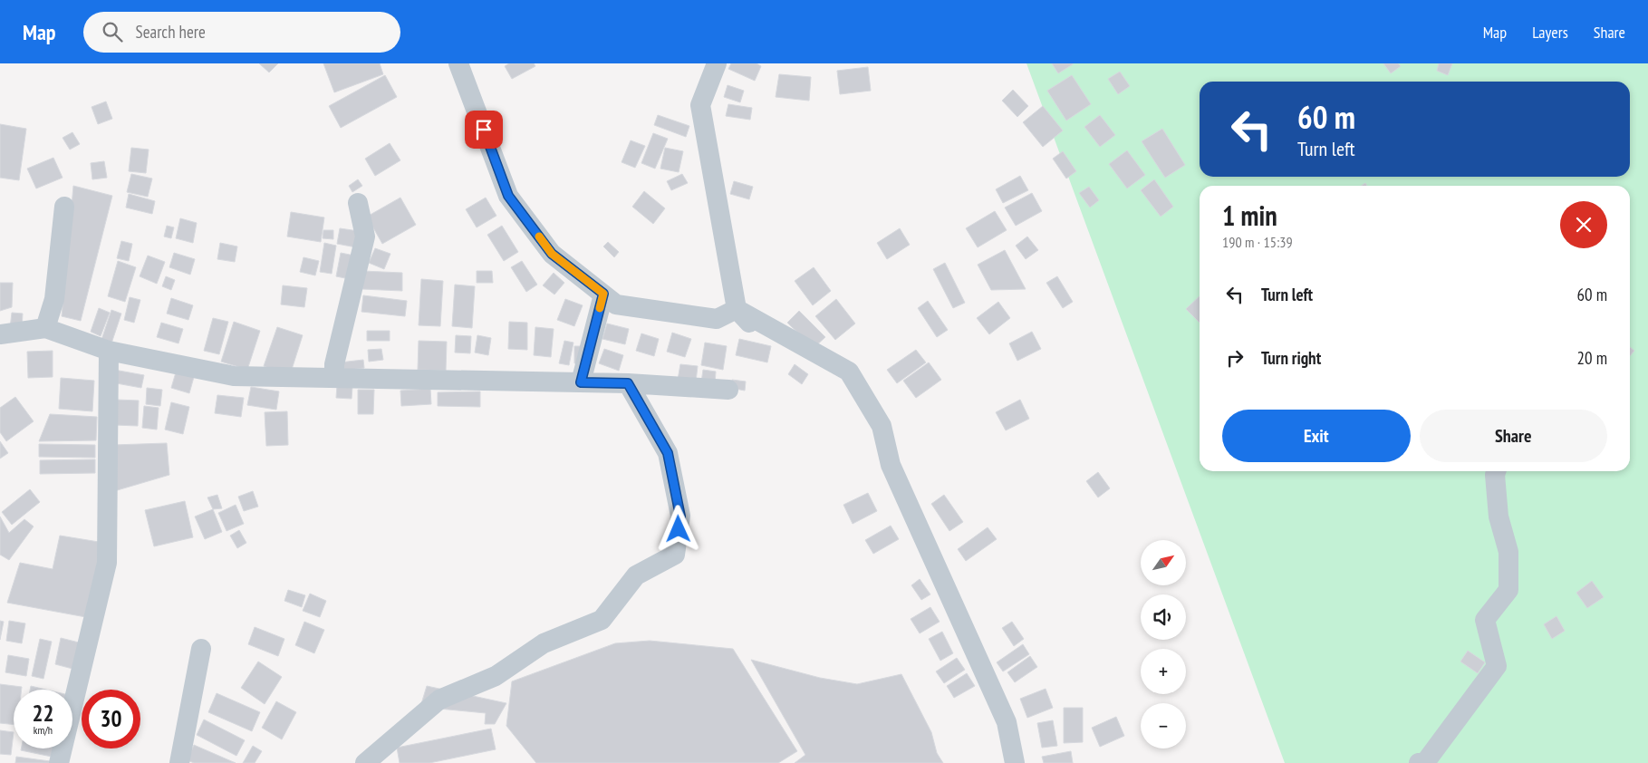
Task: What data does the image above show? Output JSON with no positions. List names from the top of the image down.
{
  "north": "top right",
  "page": {
    "header": "Map",
    "search": "Search here",
    "nav": ["Map", "Layers", "Share"],
    "turn": ["60 m", "Turn left"],
    "heading": ["1 min", "190 m · 15:39"],
    "list": [
      {
        "name": "Turn left",
        "value": "60 m"
      },
      {
        "name": "Turn right",
        "value": "20 m"
      }
    ],
    "buttons": ["Exit", "Share"],
    "map_buttons": ["+", "−"],
    "speed": "22 km/h",
    "limit": "30"
  }
}
